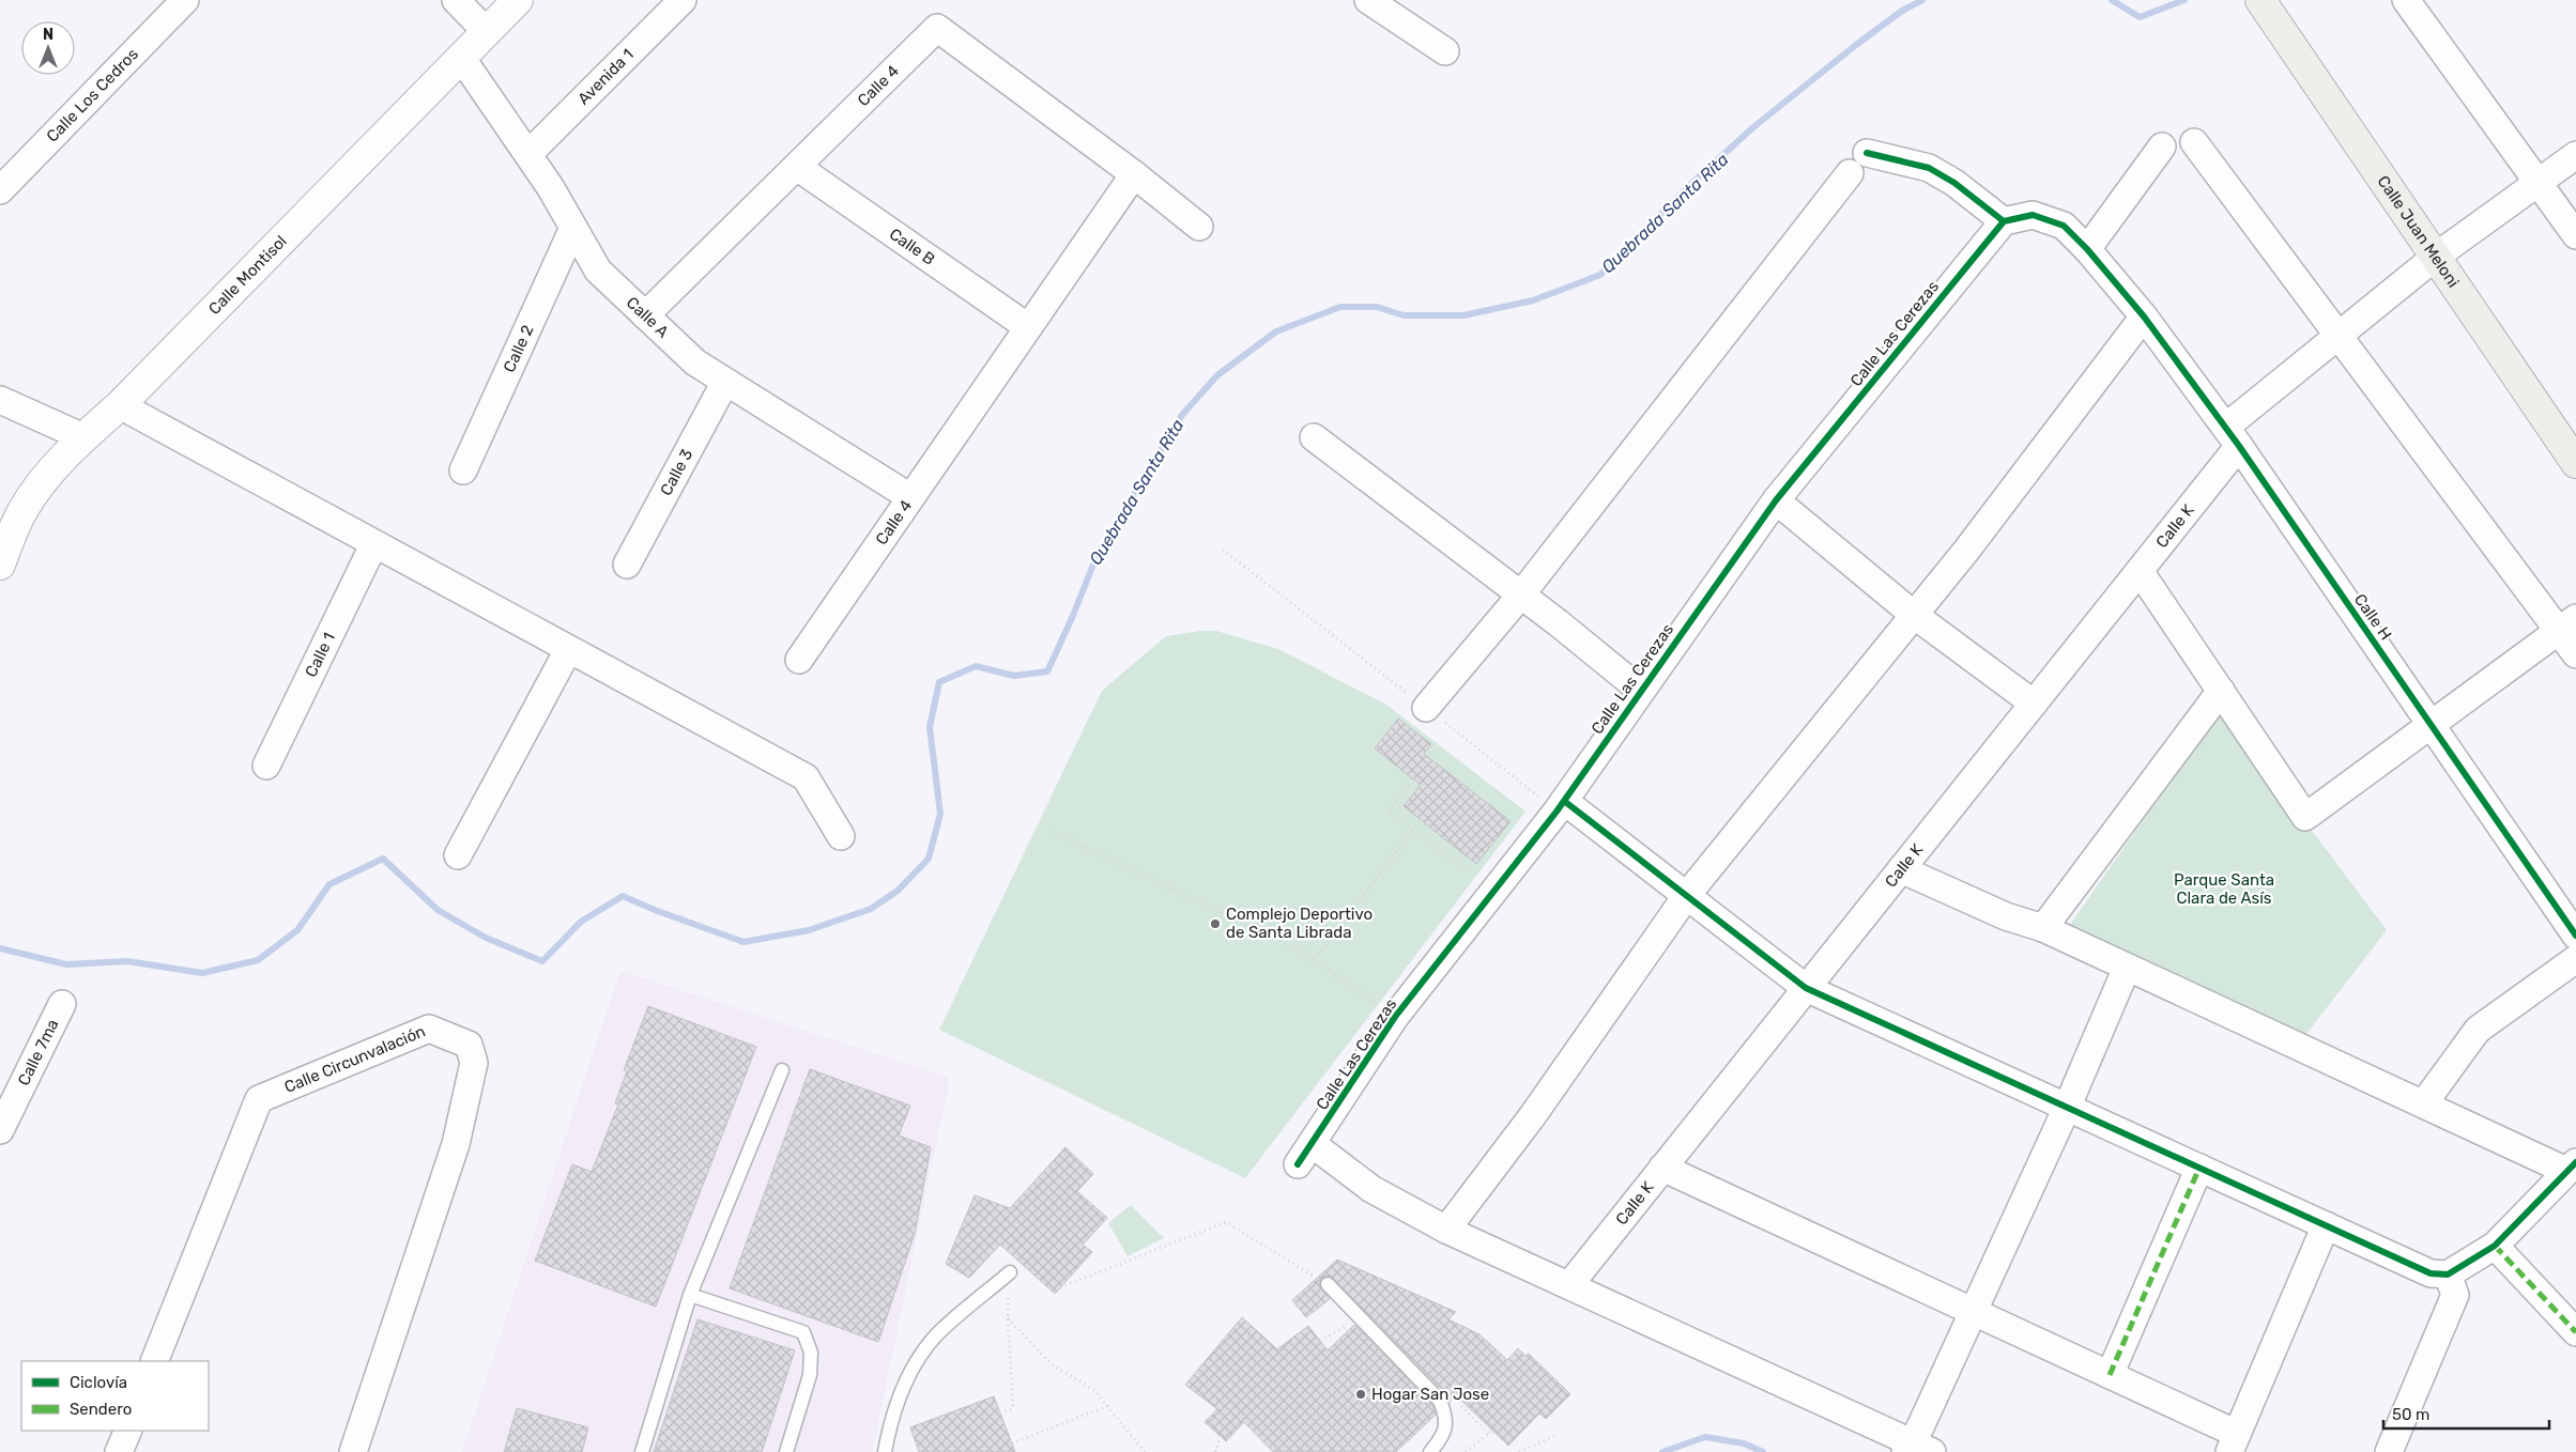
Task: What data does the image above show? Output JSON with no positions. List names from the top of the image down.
{
  "streets": {
    "main road": ["Calle Juan Meloni"],
    "street": [
      "Avenida 1",
      "Calle 4",
      "Calle Los Cedros",
      "Calle B",
      "Calle Montisol",
      "Calle A",
      "Calle Las Cerezas",
      "Calle 2",
      "Calle 3",
      "Calle K",
      "Calle H",
      "Calle 1",
      "Calle 7ma",
      "Calle Circunvalación"
    ]
  },
  "crossings": [
    ["Avenida 1", "Calle A"],
    ["Calle 4", "Calle B"],
    ["Calle 4", "Calle A"],
    ["Calle Juan Meloni", "Calle K"],
    ["Calle Montisol", "Calle A"],
    ["Calle A", "Calle 2"],
    ["Calle A", "Calle 3"],
    ["Calle Las Cerezas", "Calle H"],
    ["Calle K", "Calle H"]
  ],
  "water": ["Quebrada Santa Rita"],
  "parks": ["Parque Santa Clara de Asís"],
  "places": ["Complejo Deportivo de Santa Librada", "Hogar San Jose"],
  "legend": ["Ciclovía", "Sendero"],
  "scale_bar": "50 m",
  "north": "top"
}
